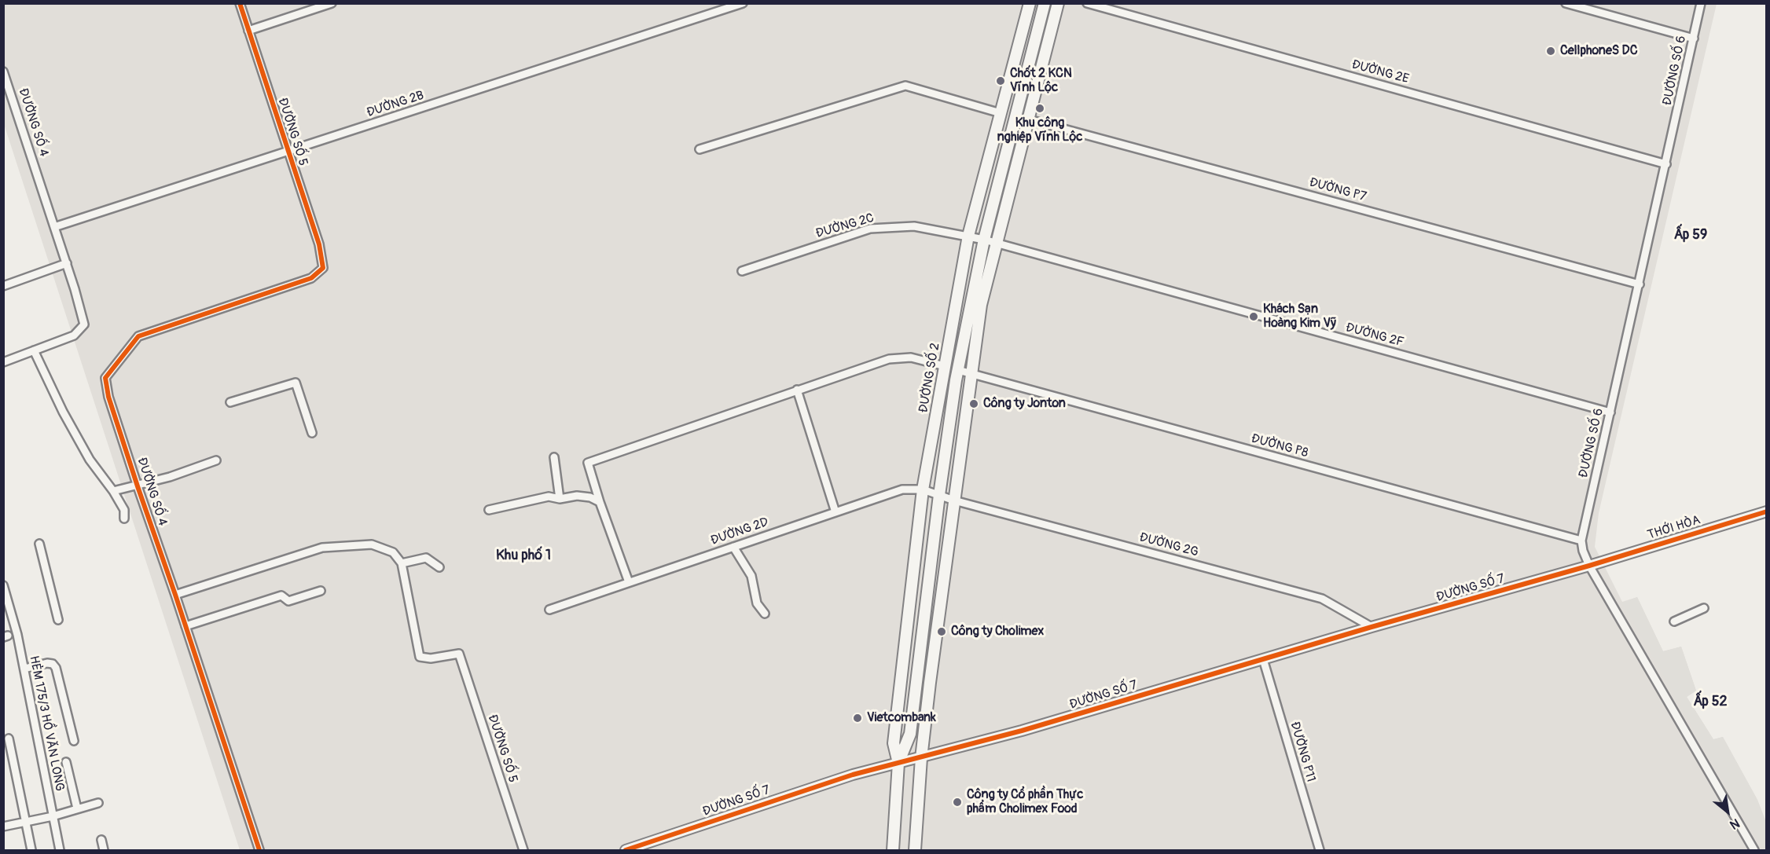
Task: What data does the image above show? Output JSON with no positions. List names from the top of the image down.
{
  "streets": {
    "main road": ["ĐƯỜNG SỐ 2"],
    "street": [
      "ĐƯỜNG SỐ 6",
      "ĐƯỜNG 2E",
      "ĐƯỜNG 2B",
      "ĐƯỜNG SỐ 4",
      "ĐƯỜNG SỐ 5",
      "ĐƯỜNG P7",
      "ĐƯỜNG 2C",
      "ĐƯỜNG 2F",
      "ĐƯỜNG P8",
      "THỚI HÒA",
      "ĐƯỜNG 2D",
      "ĐƯỜNG 2G",
      "ĐƯỜNG SỐ 7",
      "HẺM 175/3 HỒ VĂN LONG",
      "ĐƯỜNG P11"
    ]
  },
  "crossings": [
    ["ĐƯỜNG SỐ 6", "ĐƯỜNG 2E"],
    ["ĐƯỜNG SỐ 6", "ĐƯỜNG P7"],
    ["ĐƯỜNG SỐ 6", "ĐƯỜNG 2F"],
    ["ĐƯỜNG SỐ 6", "ĐƯỜNG P8"],
    ["ĐƯỜNG SỐ 6", "THỚI HÒA"],
    ["ĐƯỜNG SỐ 6", "ĐƯỜNG SỐ 7"],
    ["ĐƯỜNG 2B", "ĐƯỜNG SỐ 4"],
    ["ĐƯỜNG 2B", "ĐƯỜNG SỐ 5"],
    ["ĐƯỜNG SỐ 4", "ĐƯỜNG SỐ 5"],
    ["ĐƯỜNG 2C", "ĐƯỜNG 2F"],
    ["ĐƯỜNG 2C", "ĐƯỜNG SỐ 2"],
    ["ĐƯỜNG 2F", "ĐƯỜNG SỐ 2"],
    ["ĐƯỜNG SỐ 2", "ĐƯỜNG P8"],
    ["ĐƯỜNG SỐ 2", "ĐƯỜNG 2D"],
    ["ĐƯỜNG SỐ 2", "ĐƯỜNG 2G"],
    ["ĐƯỜNG SỐ 2", "ĐƯỜNG SỐ 7"],
    ["THỚI HÒA", "ĐƯỜNG SỐ 7"],
    ["ĐƯỜNG 2D", "ĐƯỜNG 2G"],
    ["ĐƯỜNG 2G", "ĐƯỜNG SỐ 7"],
    ["ĐƯỜNG SỐ 7", "ĐƯỜNG P11"]
  ],
  "districts": ["Ấp 59", "Khu phố 1", "Ấp 52"],
  "places": [
    "CellphoneS DC",
    "Chốt 2 KCN Vĩnh Lộc",
    "Khu công nghiệp Vĩnh Lộc",
    "Khách Sạn Hoàng Kim Vỹ",
    "Công ty Jonton",
    "Công ty Cholimex",
    "Vietcombank",
    "Công ty Cổ phần Thực phẩm Cholimex Food"
  ],
  "north": "bottom right"
}
